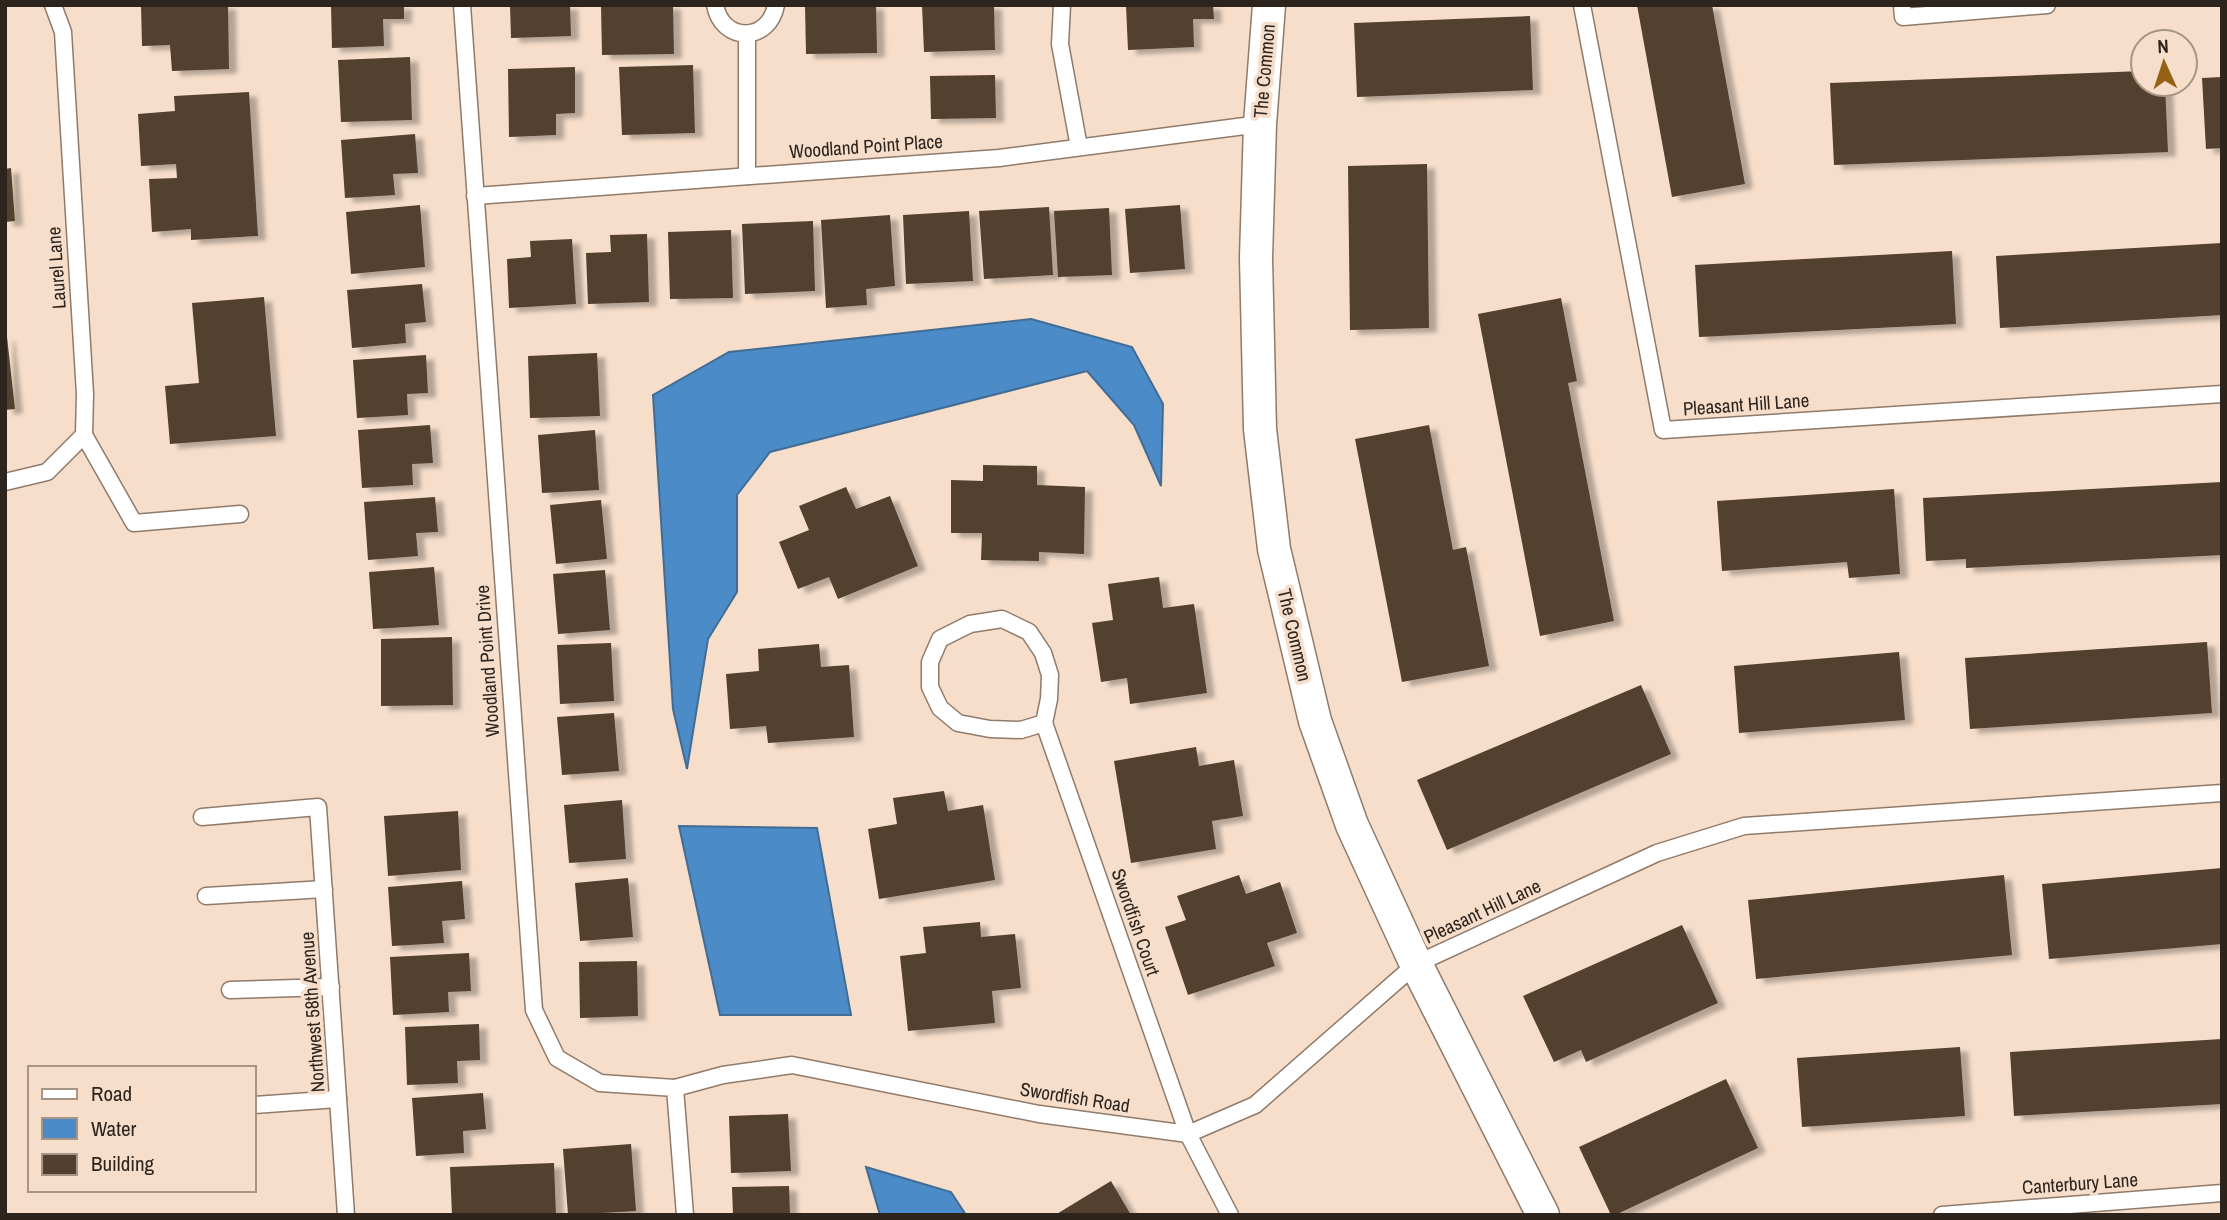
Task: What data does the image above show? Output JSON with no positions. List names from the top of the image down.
{
  "streets": {
    "street": ["The Common"],
    "lane": [
      "Woodland Point Place",
      "Laurel Lane",
      "Pleasant Hill Lane",
      "Woodland Point Drive",
      "Swordfish Court",
      "Northwest 58th Avenue",
      "Swordfish Road",
      "Canterbury Lane"
    ]
  },
  "crossings": [
    ["The Common", "Woodland Point Place"],
    ["The Common", "Pleasant Hill Lane"],
    ["Woodland Point Place", "Woodland Point Drive"],
    ["Woodland Point Drive", "Swordfish Road"],
    ["Swordfish Court", "Swordfish Road"]
  ],
  "legend": ["Road", "Water", "Building"],
  "north": "top"
}
